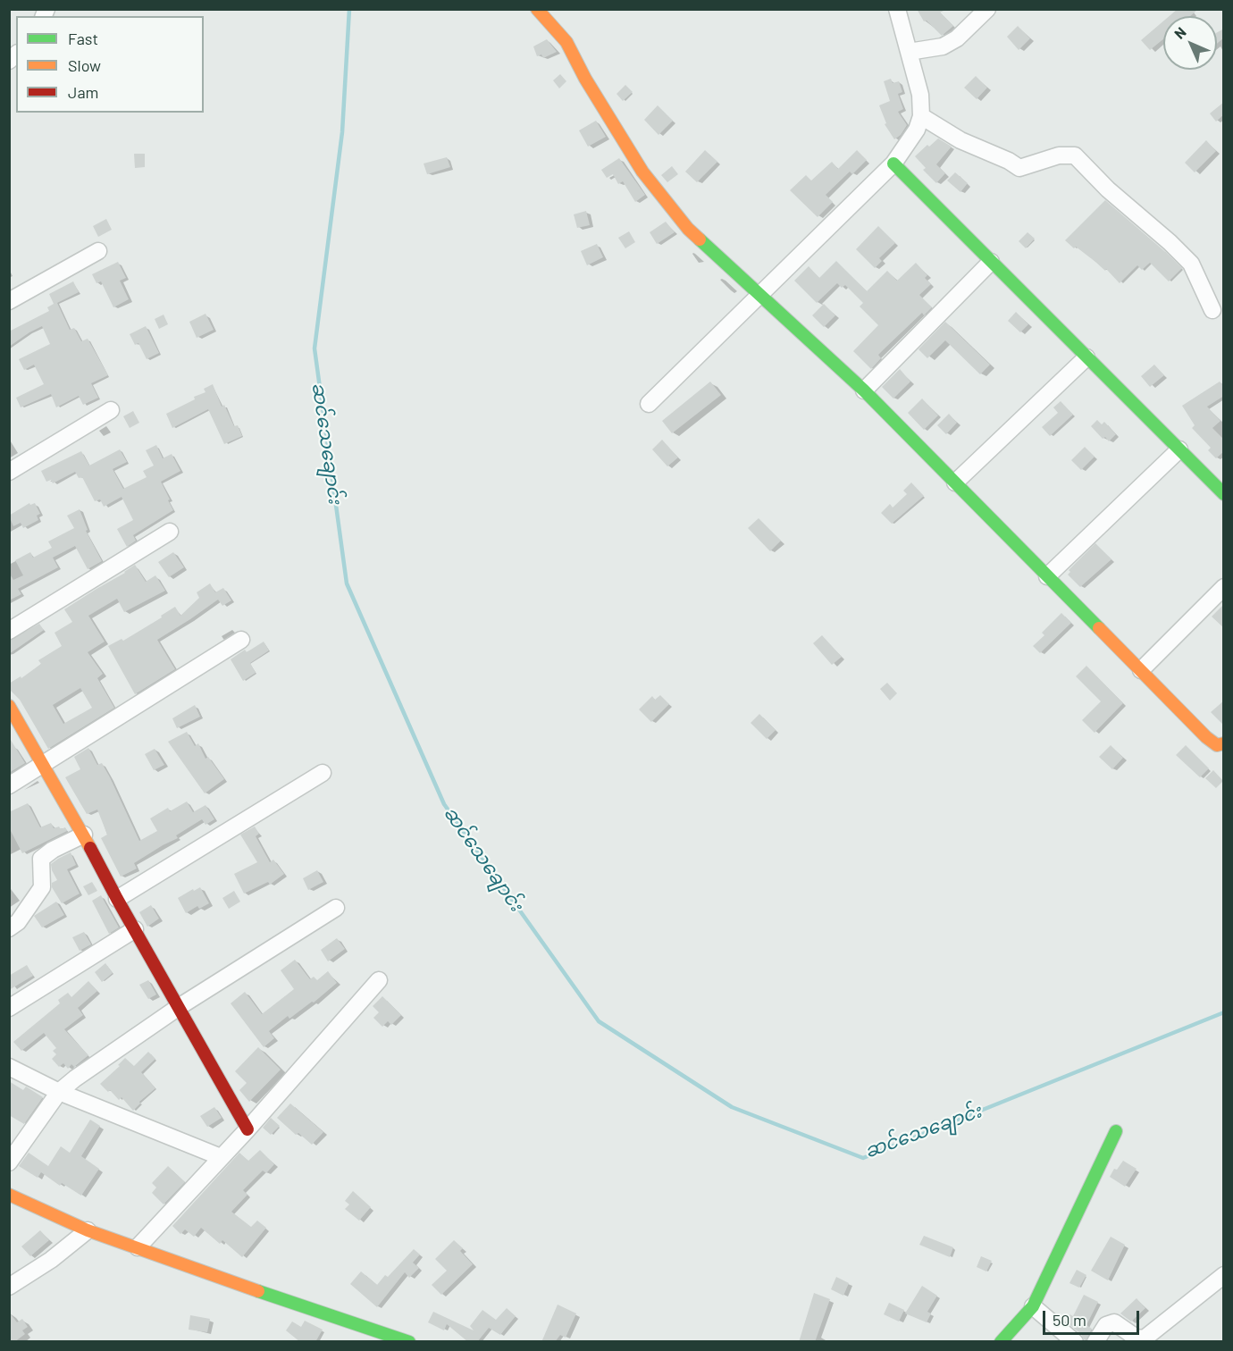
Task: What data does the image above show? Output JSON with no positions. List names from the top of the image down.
{
  "water": ["ဆင်သေချောင်း"],
  "legend": ["Fast", "Slow", "Jam"],
  "scale_bar": "50 m",
  "north": "top left"
}
